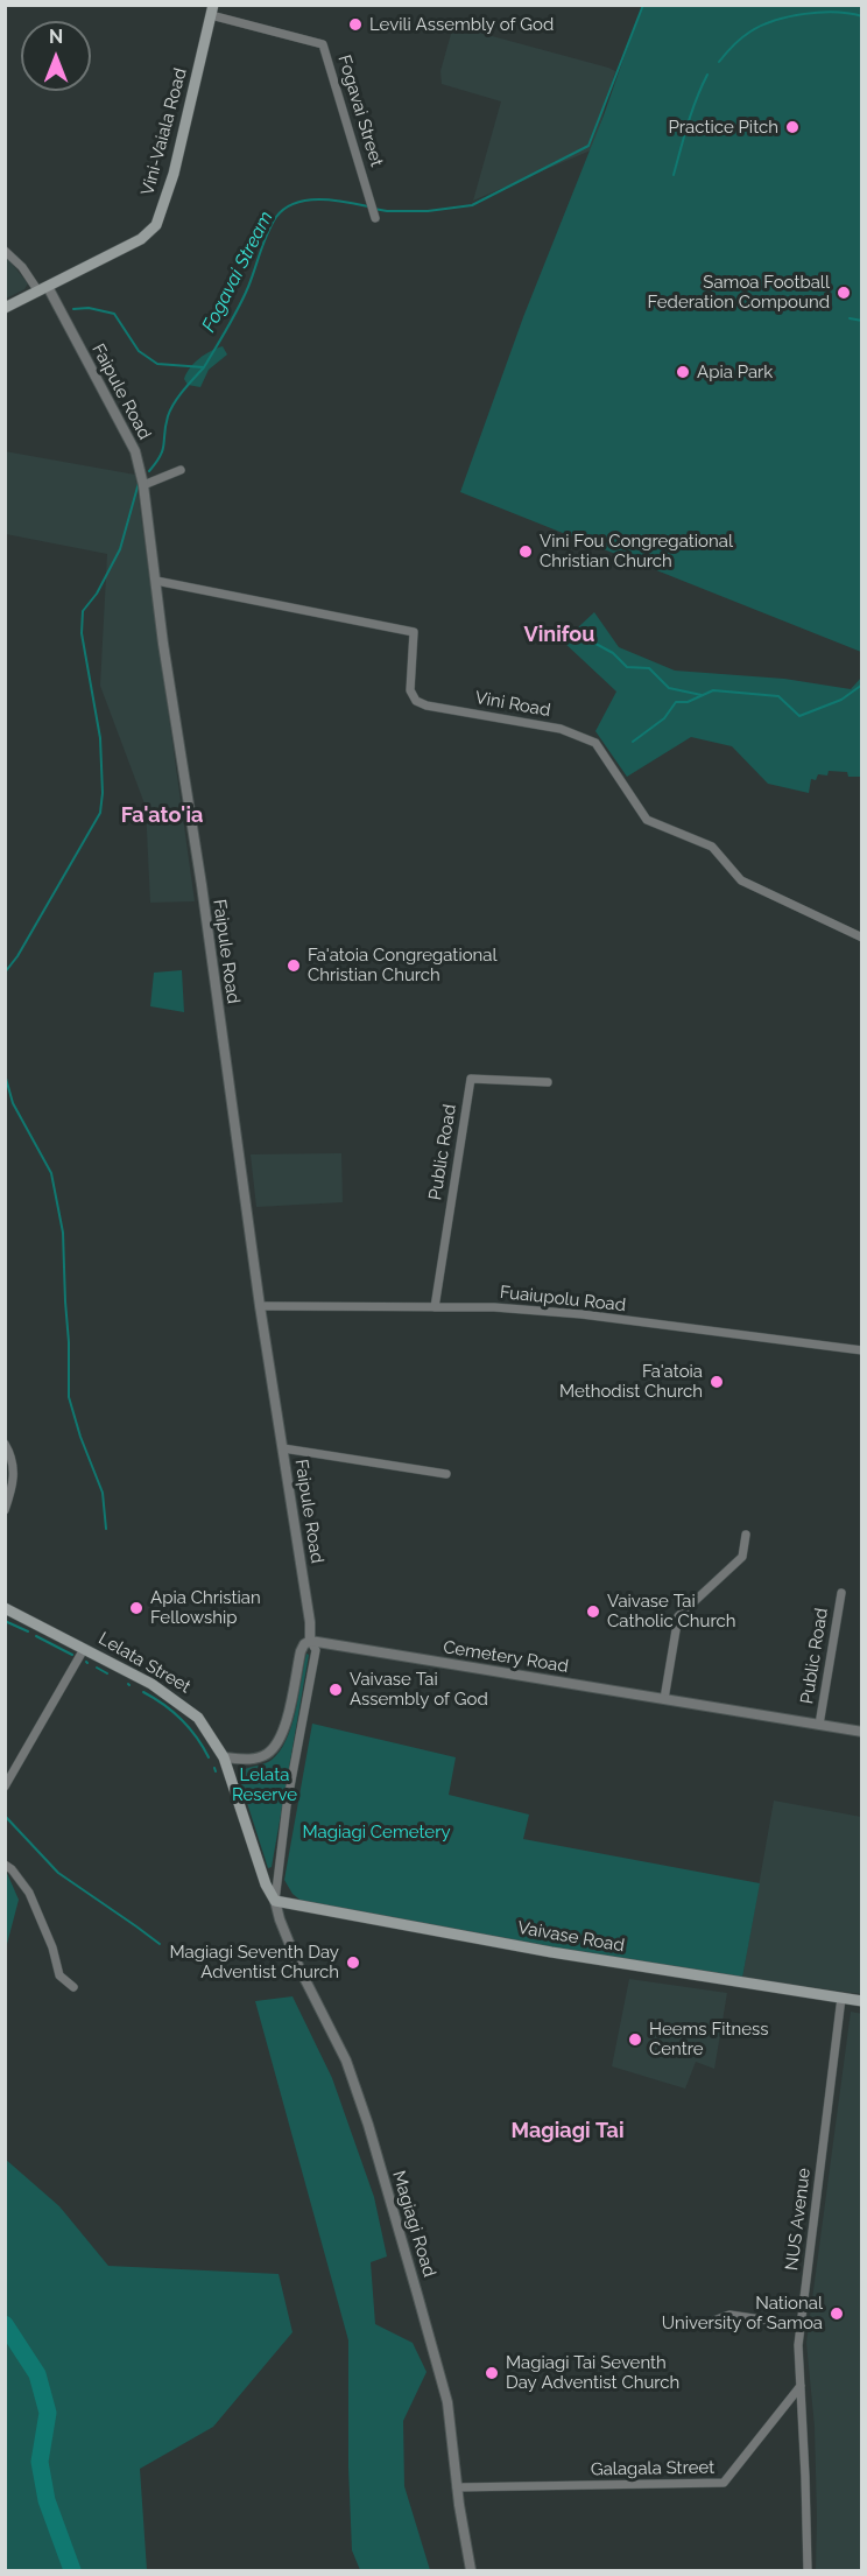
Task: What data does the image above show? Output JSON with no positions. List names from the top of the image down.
{
  "streets": {
    "main road": ["Vini-Vaiala Road", "Lelata Street", "Vaivase Road"],
    "street": [
      "Fogavai Street",
      "Faipule Road",
      "Vini Road",
      "Public Road",
      "Fuaiupolu Road",
      "Cemetery Road",
      "NUS Avenue",
      "Magiagi Road",
      "Galagala Street"
    ]
  },
  "crossings": [
    ["Fogavai Street", "Vini-Vaiala Road"],
    ["Vini-Vaiala Road", "Faipule Road"],
    ["Faipule Road", "Vini Road"],
    ["Faipule Road", "Fuaiupolu Road"],
    ["Faipule Road", "Cemetery Road"],
    ["Public Road", "Fuaiupolu Road"],
    ["Public Road", "Cemetery Road"],
    ["Lelata Street", "Vaivase Road"],
    ["Lelata Street", "Magiagi Road"],
    ["Vaivase Road", "NUS Avenue"],
    ["Vaivase Road", "Magiagi Road"],
    ["NUS Avenue", "Galagala Street"],
    ["Magiagi Road", "Galagala Street"]
  ],
  "districts": ["Vinifou", "Fa'ato'ia", "Magiagi Tai"],
  "water": ["Fogavai Stream"],
  "parks": ["Lelata Reserve", "Magiagi Cemetery"],
  "places": [
    "Levili Assembly of God",
    "Practice Pitch",
    "Samoa Football Federation Compound",
    "Apia Park",
    "Vini Fou Congregational Christian Church",
    "Fa'atoia Congregational Christian Church",
    "Fa'atoia Methodist Church",
    "Apia Christian Fellowship",
    "Vaivase Tai Catholic Church",
    "Vaivase Tai Assembly of God",
    "Magiagi Seventh Day Adventist Church",
    "Heems Fitness Centre",
    "National University of Samoa",
    "Magiagi Tai Seventh Day Adventist Church"
  ],
  "north": "top"
}
